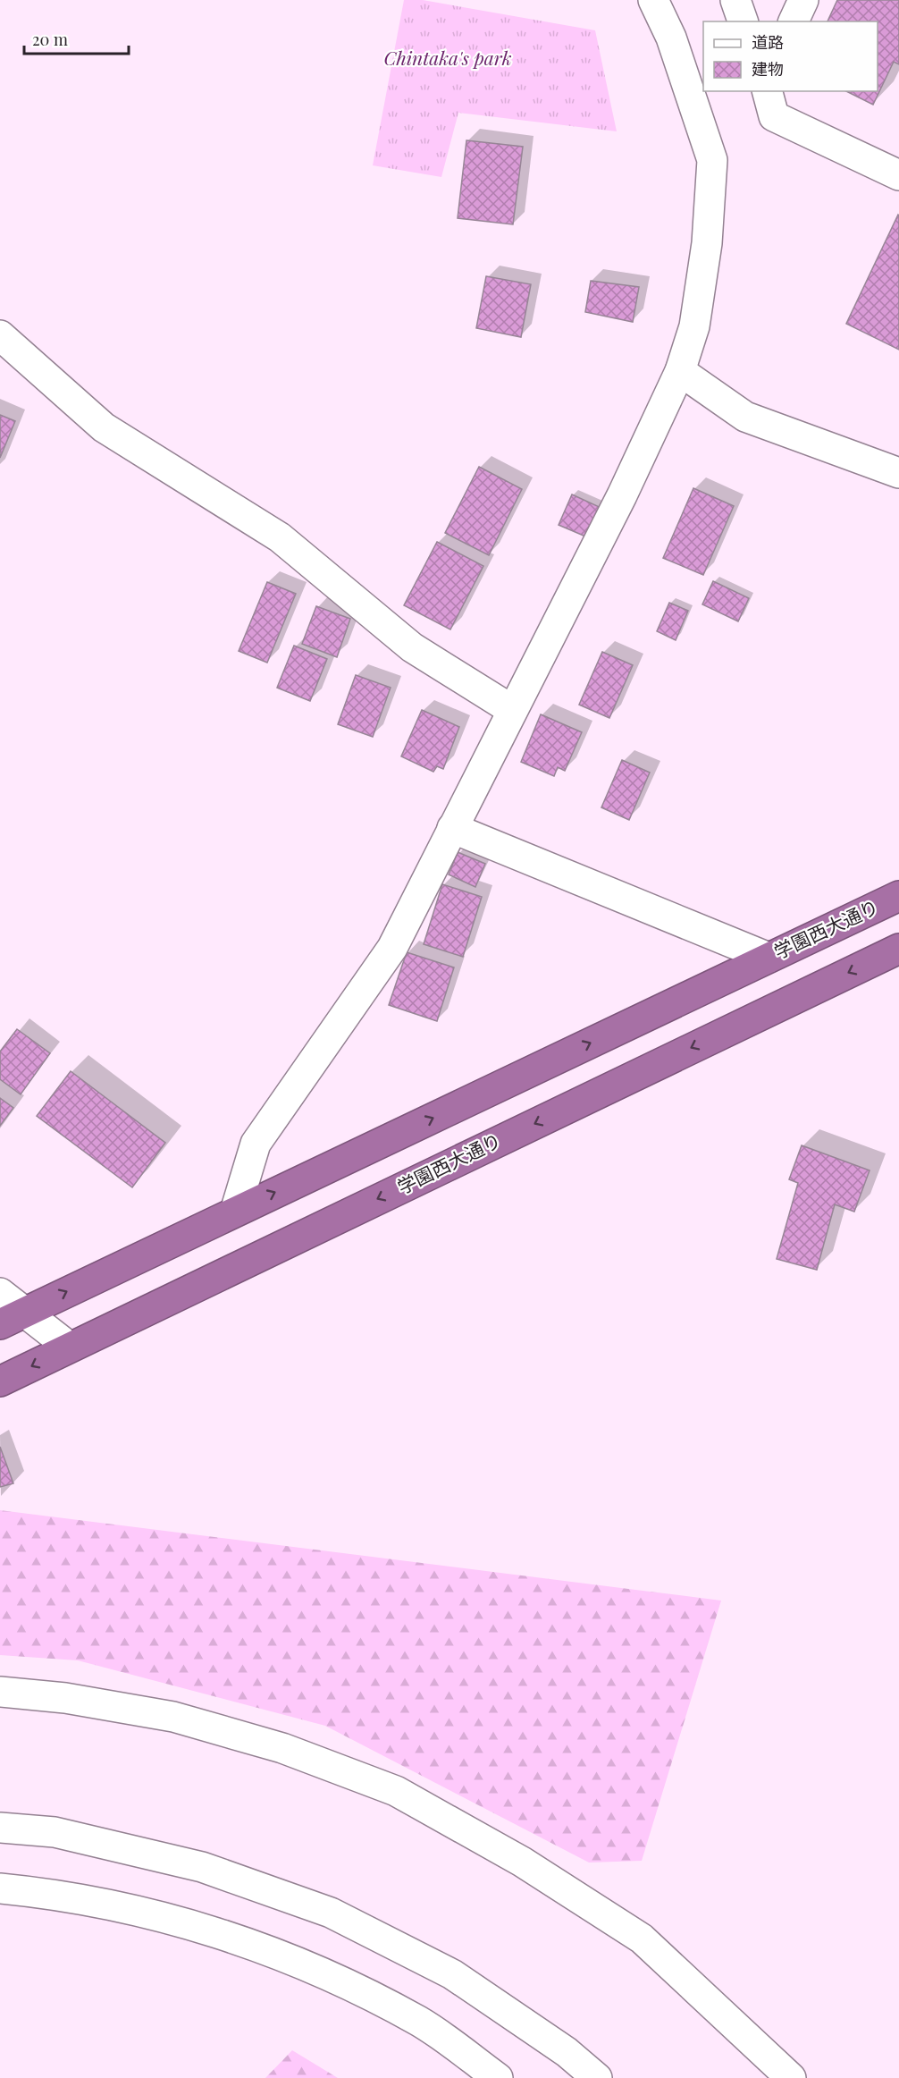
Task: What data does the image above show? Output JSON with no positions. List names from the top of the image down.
{
  "streets": {
    "highway": ["学園西大通り"]
  },
  "parks": ["Chintaka's park"],
  "legend": ["道路", "建物"],
  "scale_bar": "20 m"
}
